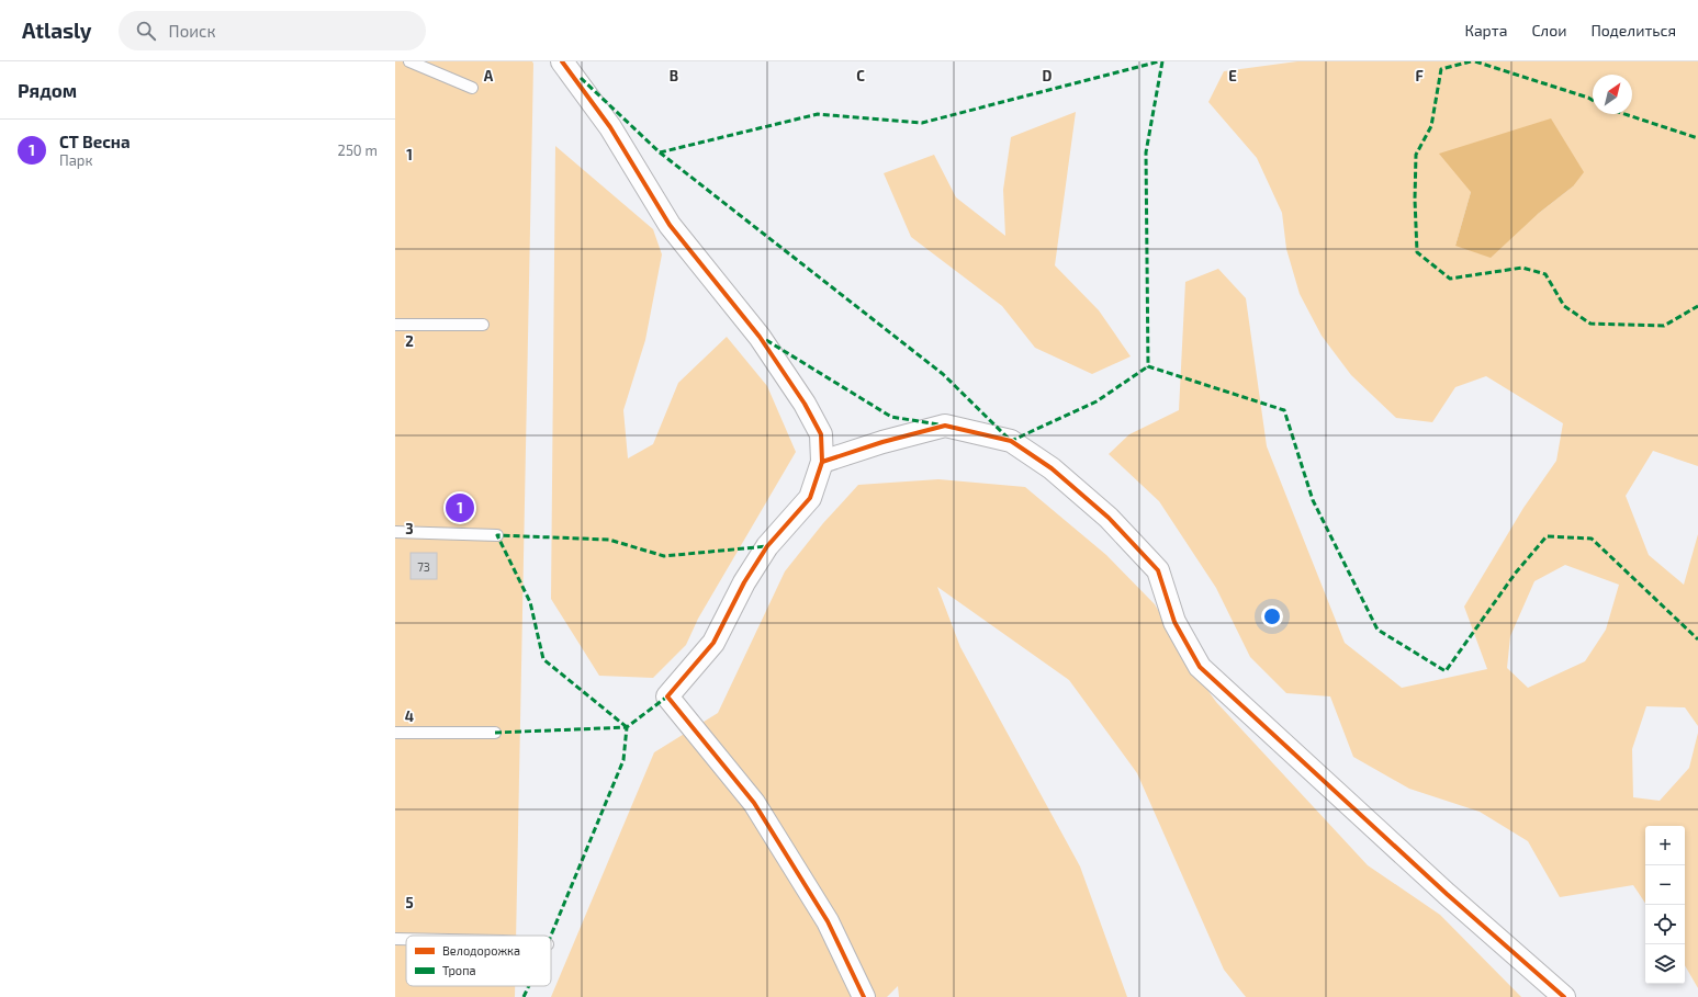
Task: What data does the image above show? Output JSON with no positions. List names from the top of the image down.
{
  "house_numbers": ["73"],
  "legend": ["Велодорожка", "Тропа"],
  "north": "top right",
  "page": {
    "header": "Atlasly",
    "search": "Поиск",
    "nav": ["Карта", "Слои", "Поделиться"],
    "heading": "Рядом",
    "list": [
      {
        "mark": "1",
        "name": "СТ Весна",
        "note": "Парк",
        "value": "250 m"
      }
    ],
    "pins": "1",
    "map_buttons": ["+", "−"]
  },
  "grid": {
    "columns": [
      "A",
      "B",
      "C",
      "D",
      "E",
      "F"
    ],
    "rows": [
      "1",
      "2",
      "3",
      "4",
      "5"
    ]
  }
}
